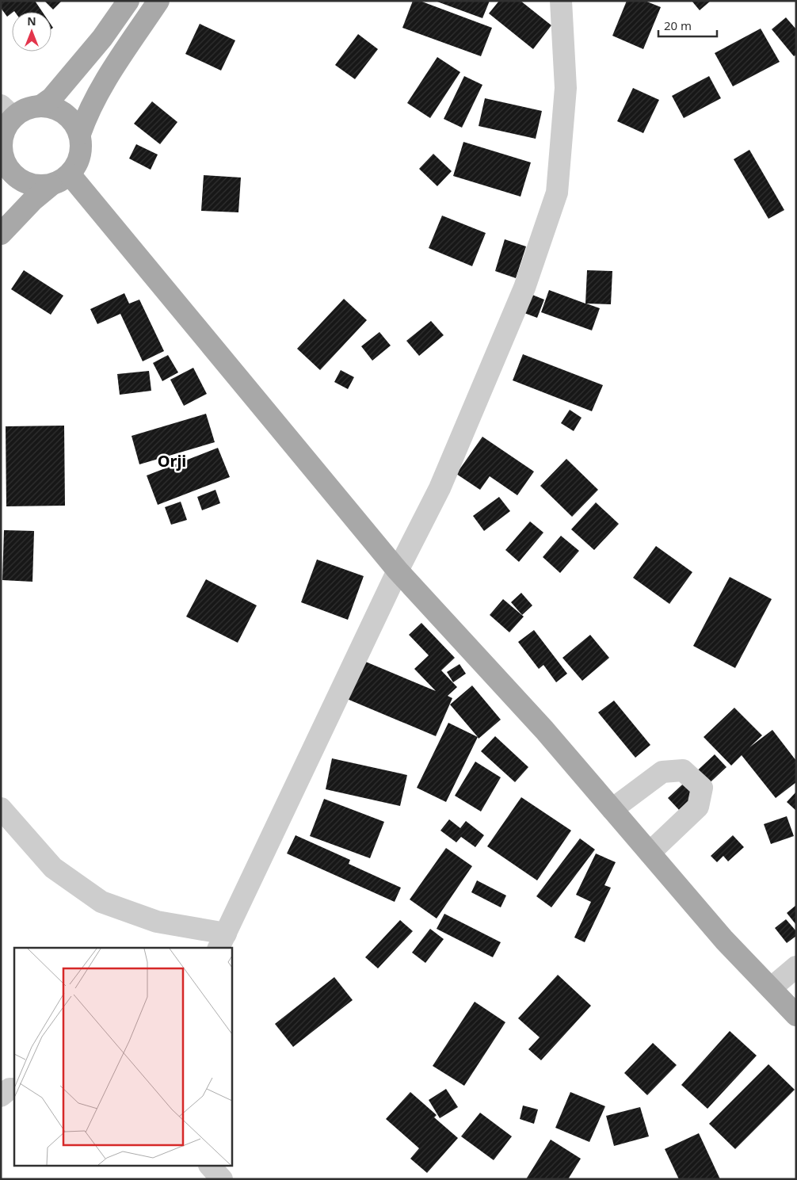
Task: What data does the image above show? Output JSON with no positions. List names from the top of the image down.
{
  "districts": ["Orji"],
  "scale_bar": "20 m",
  "north": "top"
}
